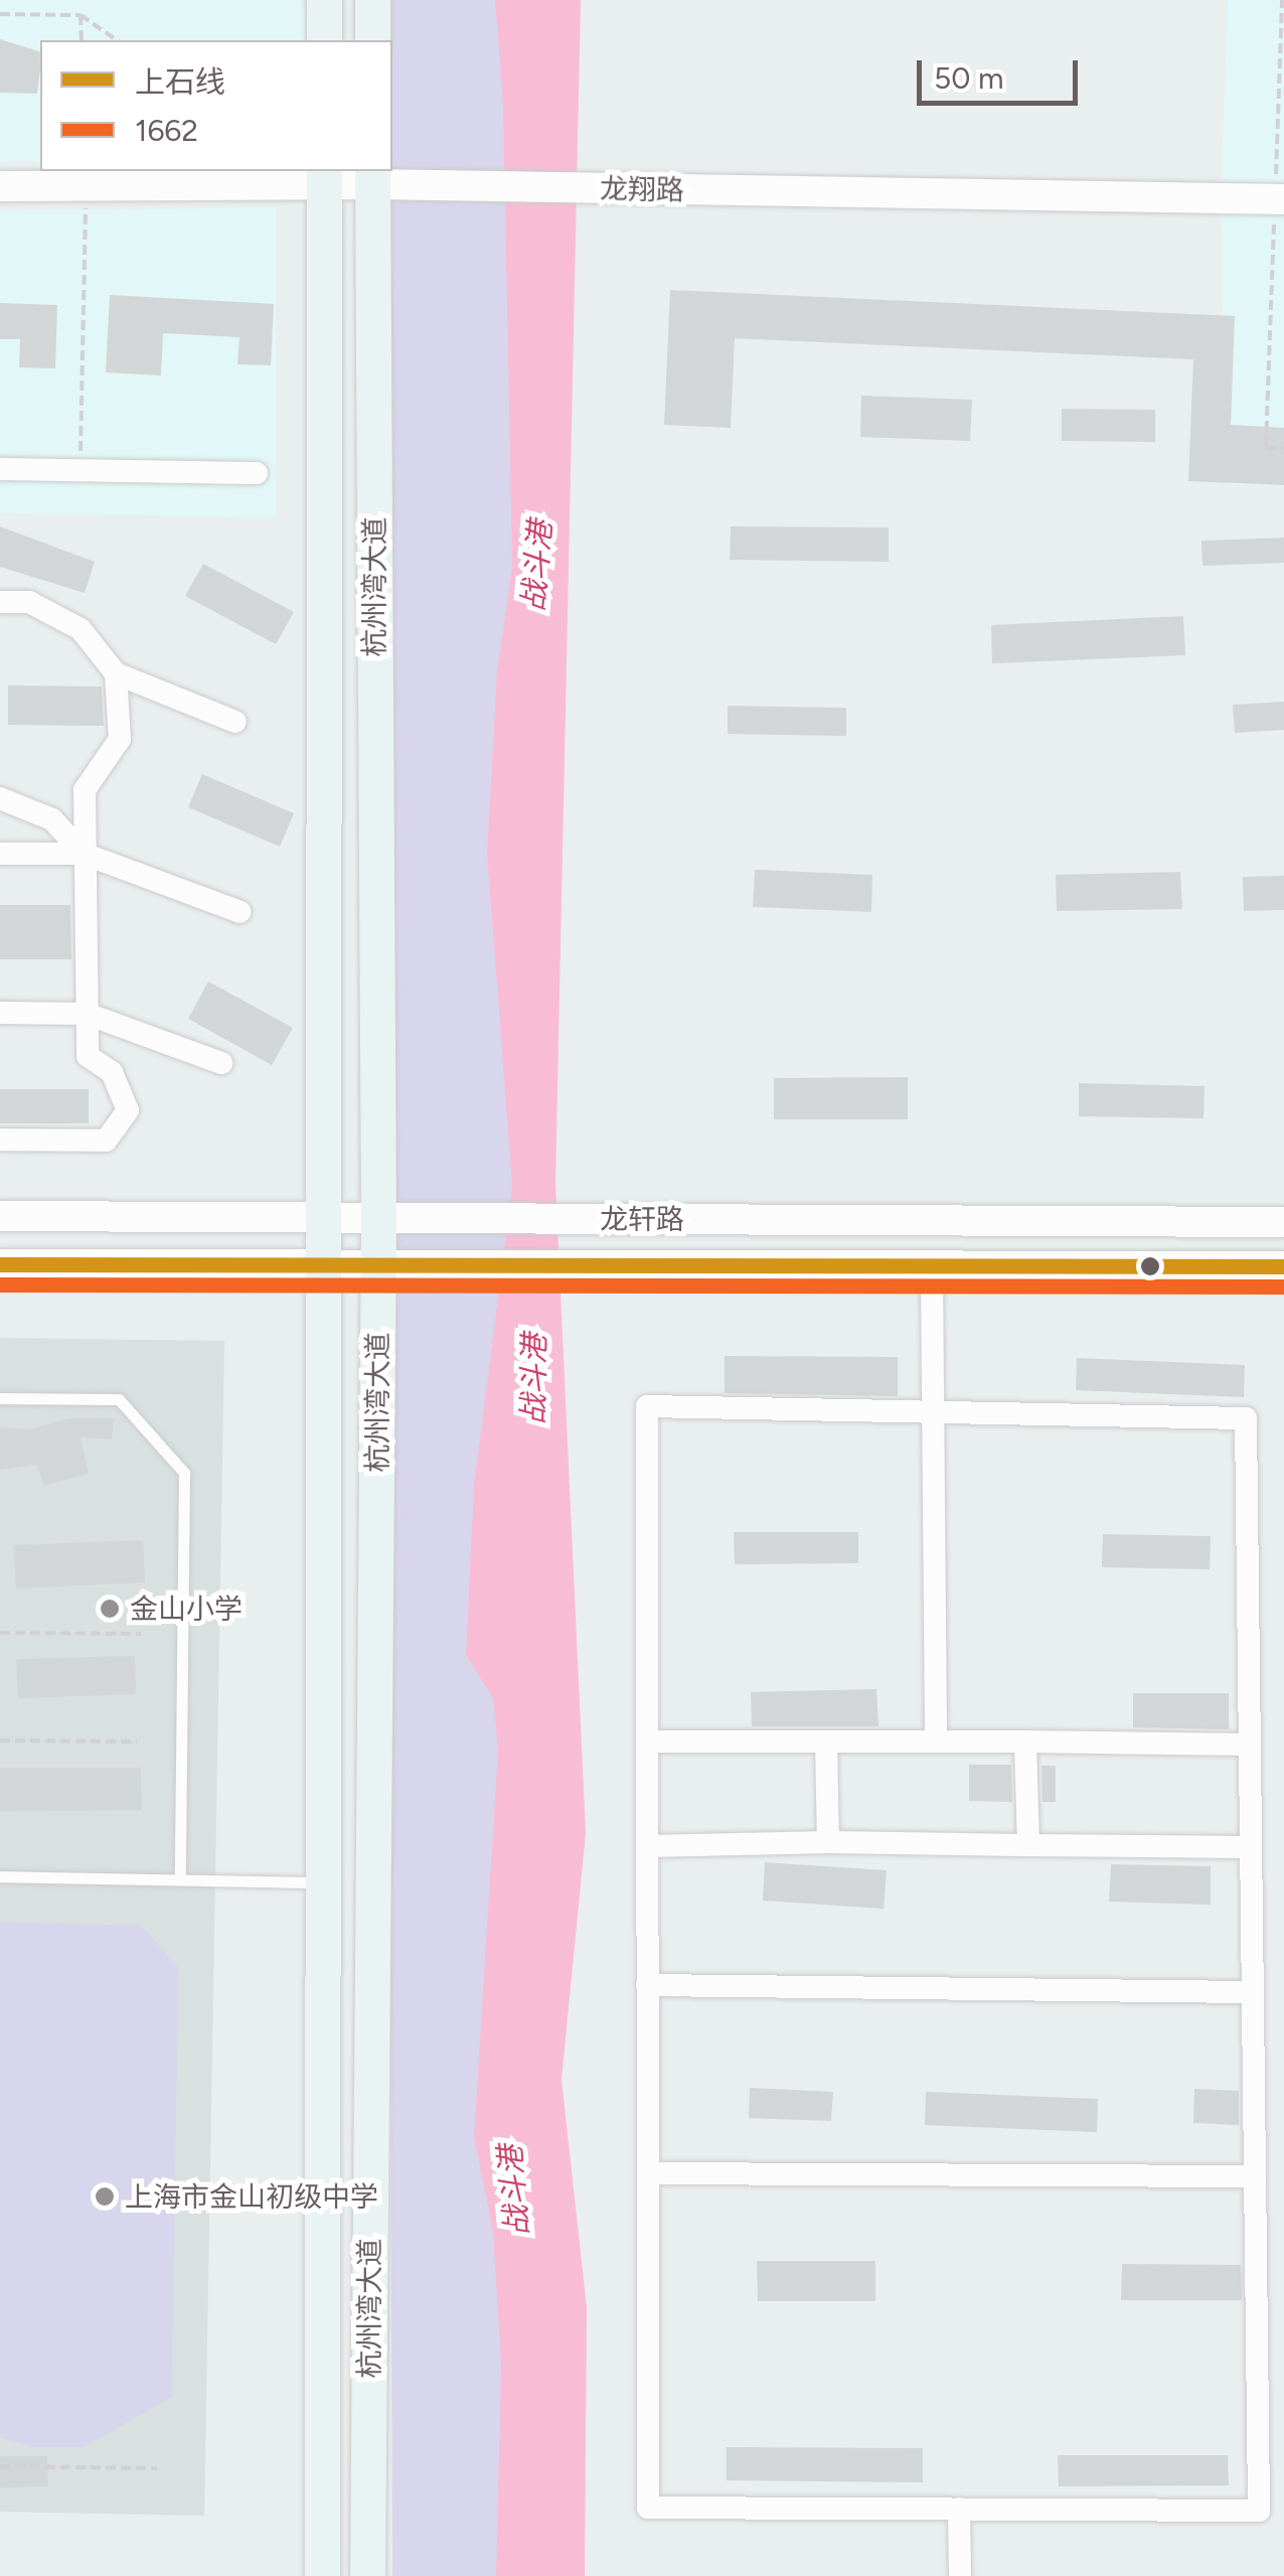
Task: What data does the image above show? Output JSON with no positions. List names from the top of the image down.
{
  "streets": {
    "main road": ["杭州湾大道"],
    "street": ["龙翔路", "龙轩路"]
  },
  "crossings": [
    ["龙翔路", "杭州湾大道"],
    ["杭州湾大道", "龙轩路"]
  ],
  "water": ["战斗港"],
  "places": ["金山小学", "上海市金山初级中学"],
  "lines": ["transit line 上石线", "transit line 1662"],
  "legend": ["上石线", "1662"],
  "scale_bar": "50 m"
}
